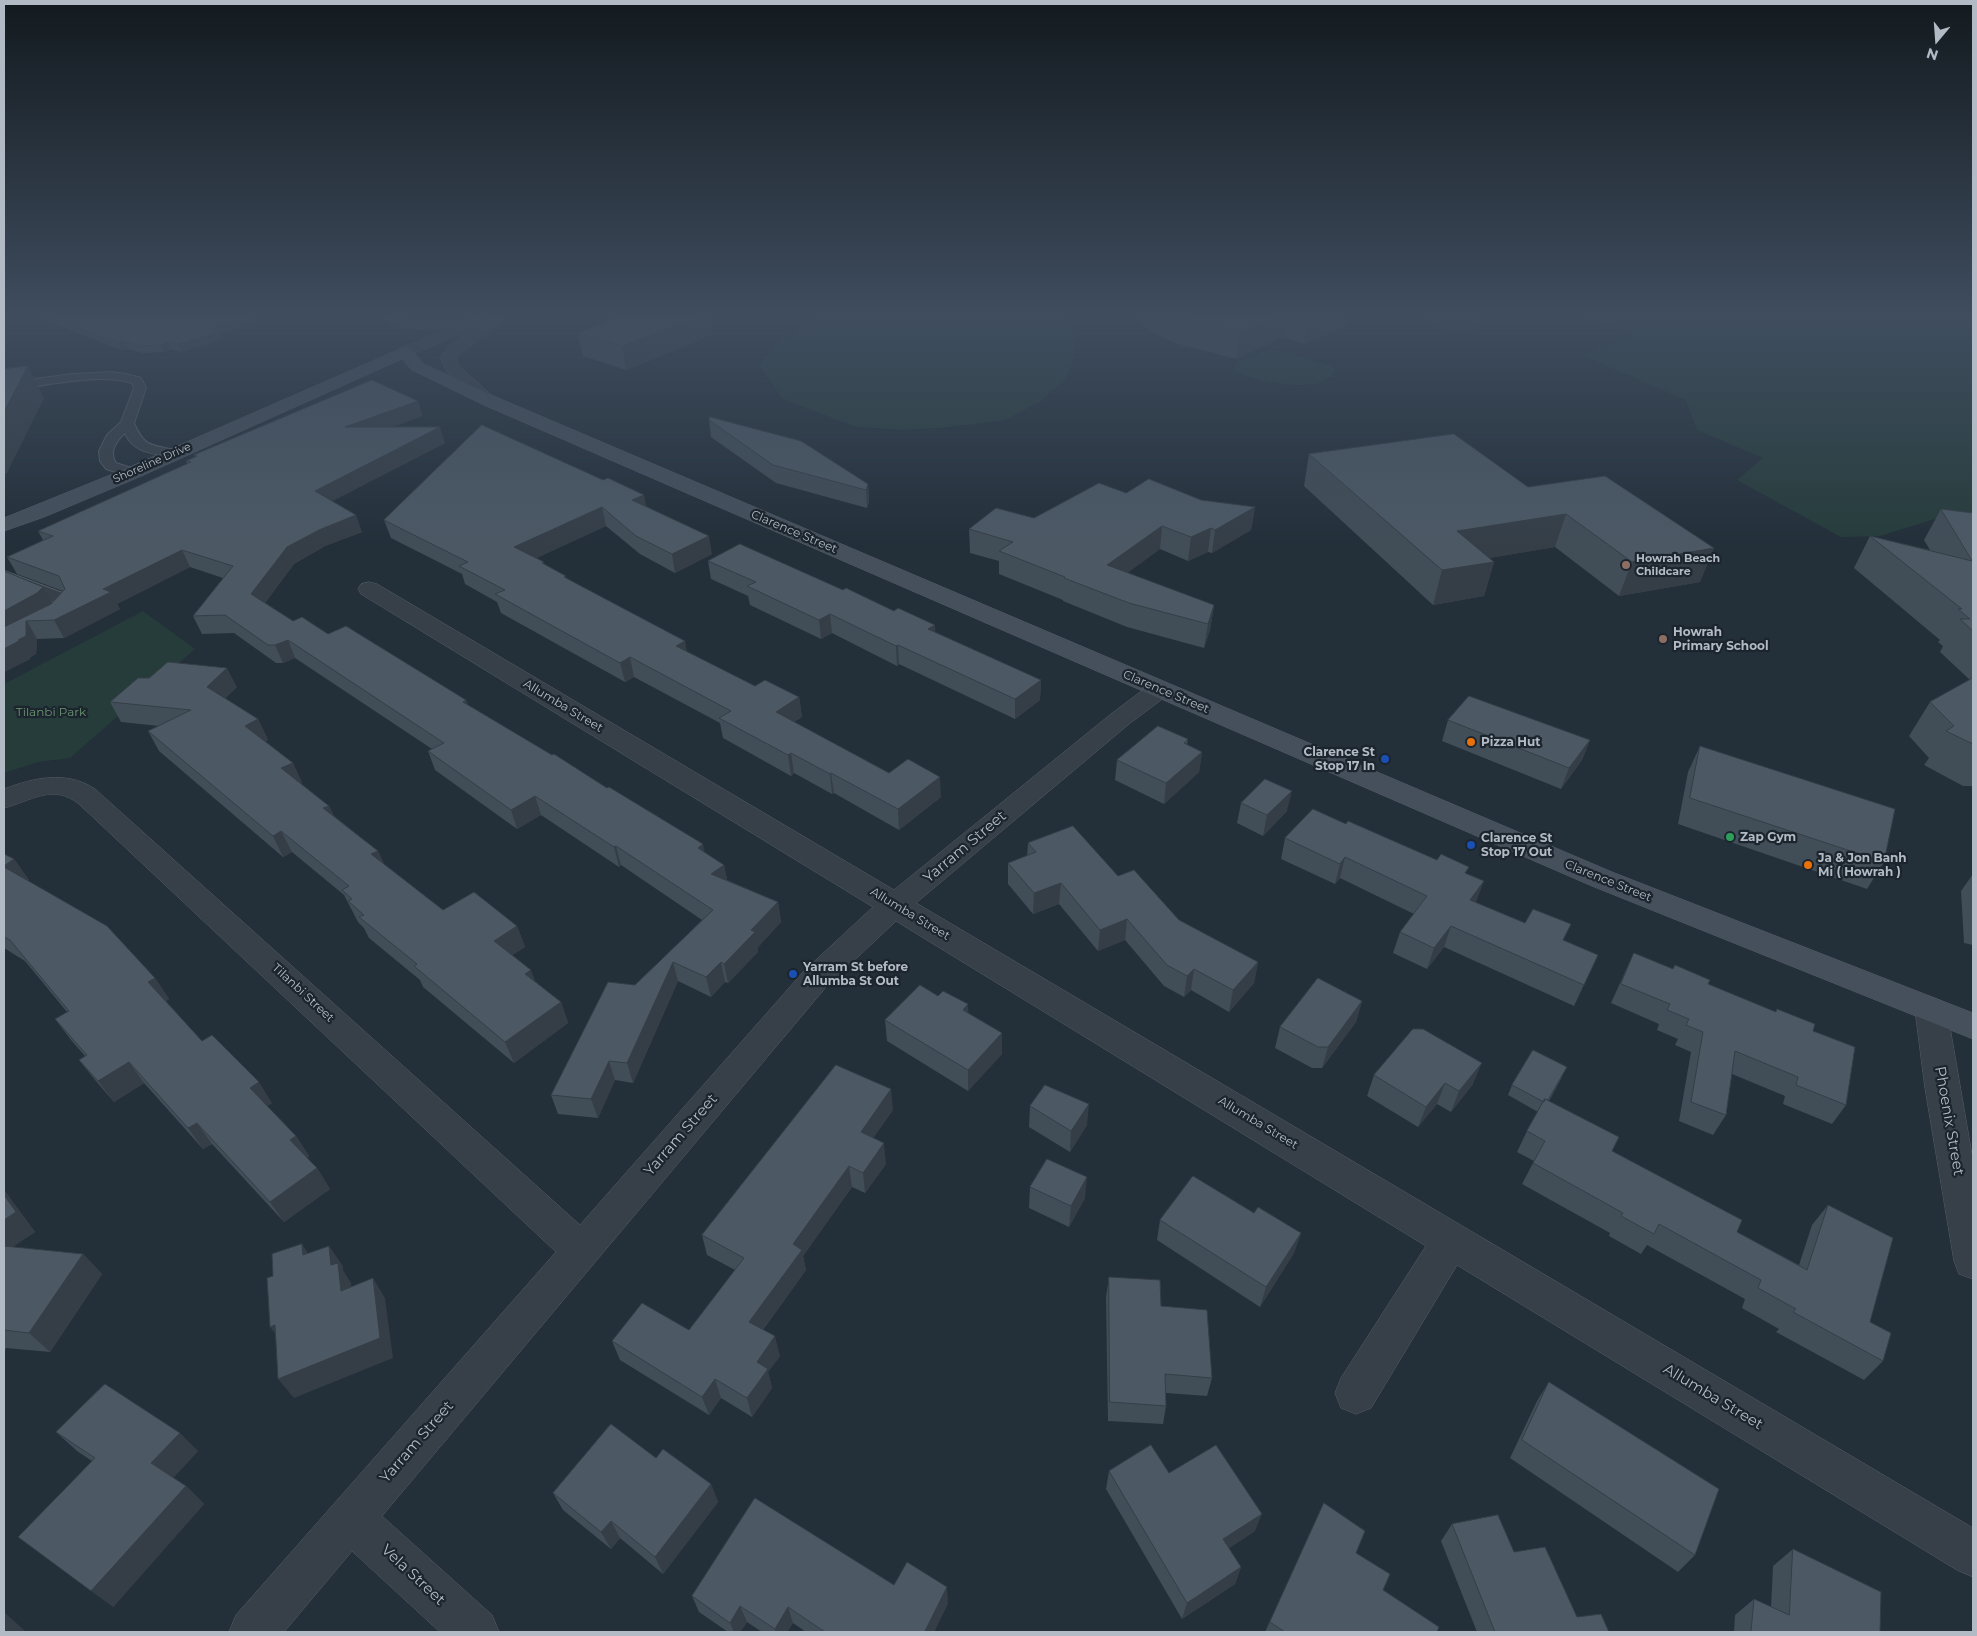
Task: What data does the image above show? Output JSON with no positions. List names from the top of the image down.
{
  "streets": {
    "main road": ["Shoreline Drive", "Clarence Street"],
    "street": [
      "Allumba Street",
      "Yarram Street",
      "Tilanbi Street",
      "Phoenix Street",
      "Vela Street"
    ]
  },
  "crossings": [
    ["Clarence Street", "Yarram Street"],
    ["Clarence Street", "Phoenix Street"],
    ["Allumba Street", "Yarram Street"],
    ["Yarram Street", "Tilanbi Street"],
    ["Yarram Street", "Vela Street"]
  ],
  "parks": ["Tilanbi Park"],
  "places": [
    "Howrah Beach Childcare",
    "Howrah Primary School",
    "Pizza Hut",
    "Clarence St Stop 17 In",
    "Zap Gym",
    "Clarence St Stop 17 Out",
    "Ja & Jon Banh Mi ( Howrah )",
    "Yarram St before Allumba St Out"
  ],
  "north": "bottom"
}
